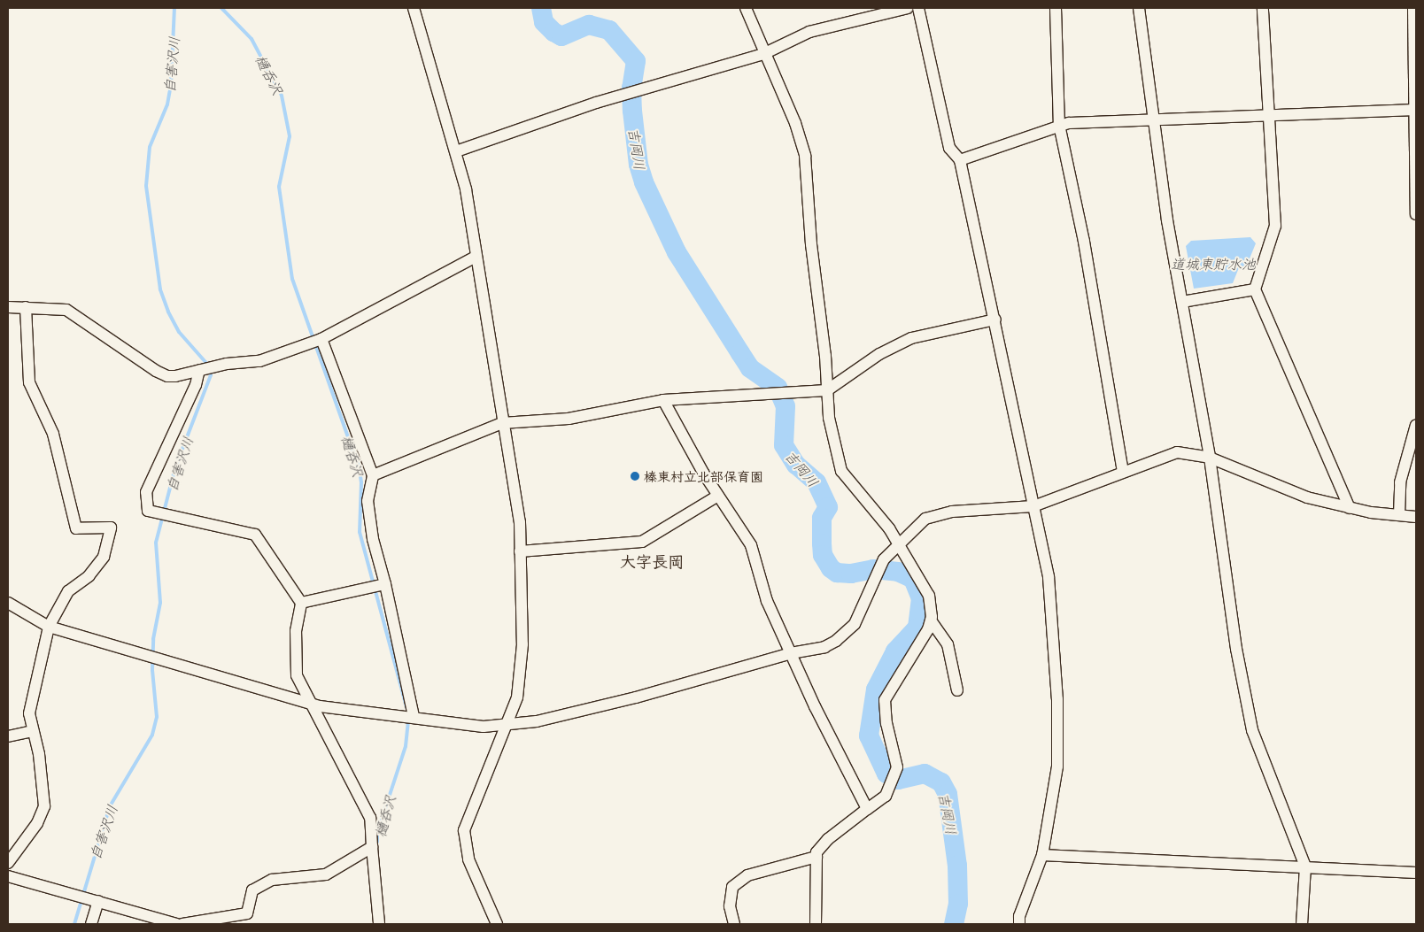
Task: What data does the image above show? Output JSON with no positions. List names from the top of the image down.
{
  "districts": ["大字長岡"],
  "water": [
    "自害沢川",
    "樋呑沢",
    "吉岡川",
    "道城東貯水池"
  ],
  "places": ["榛東村立北部保育園"]
}
